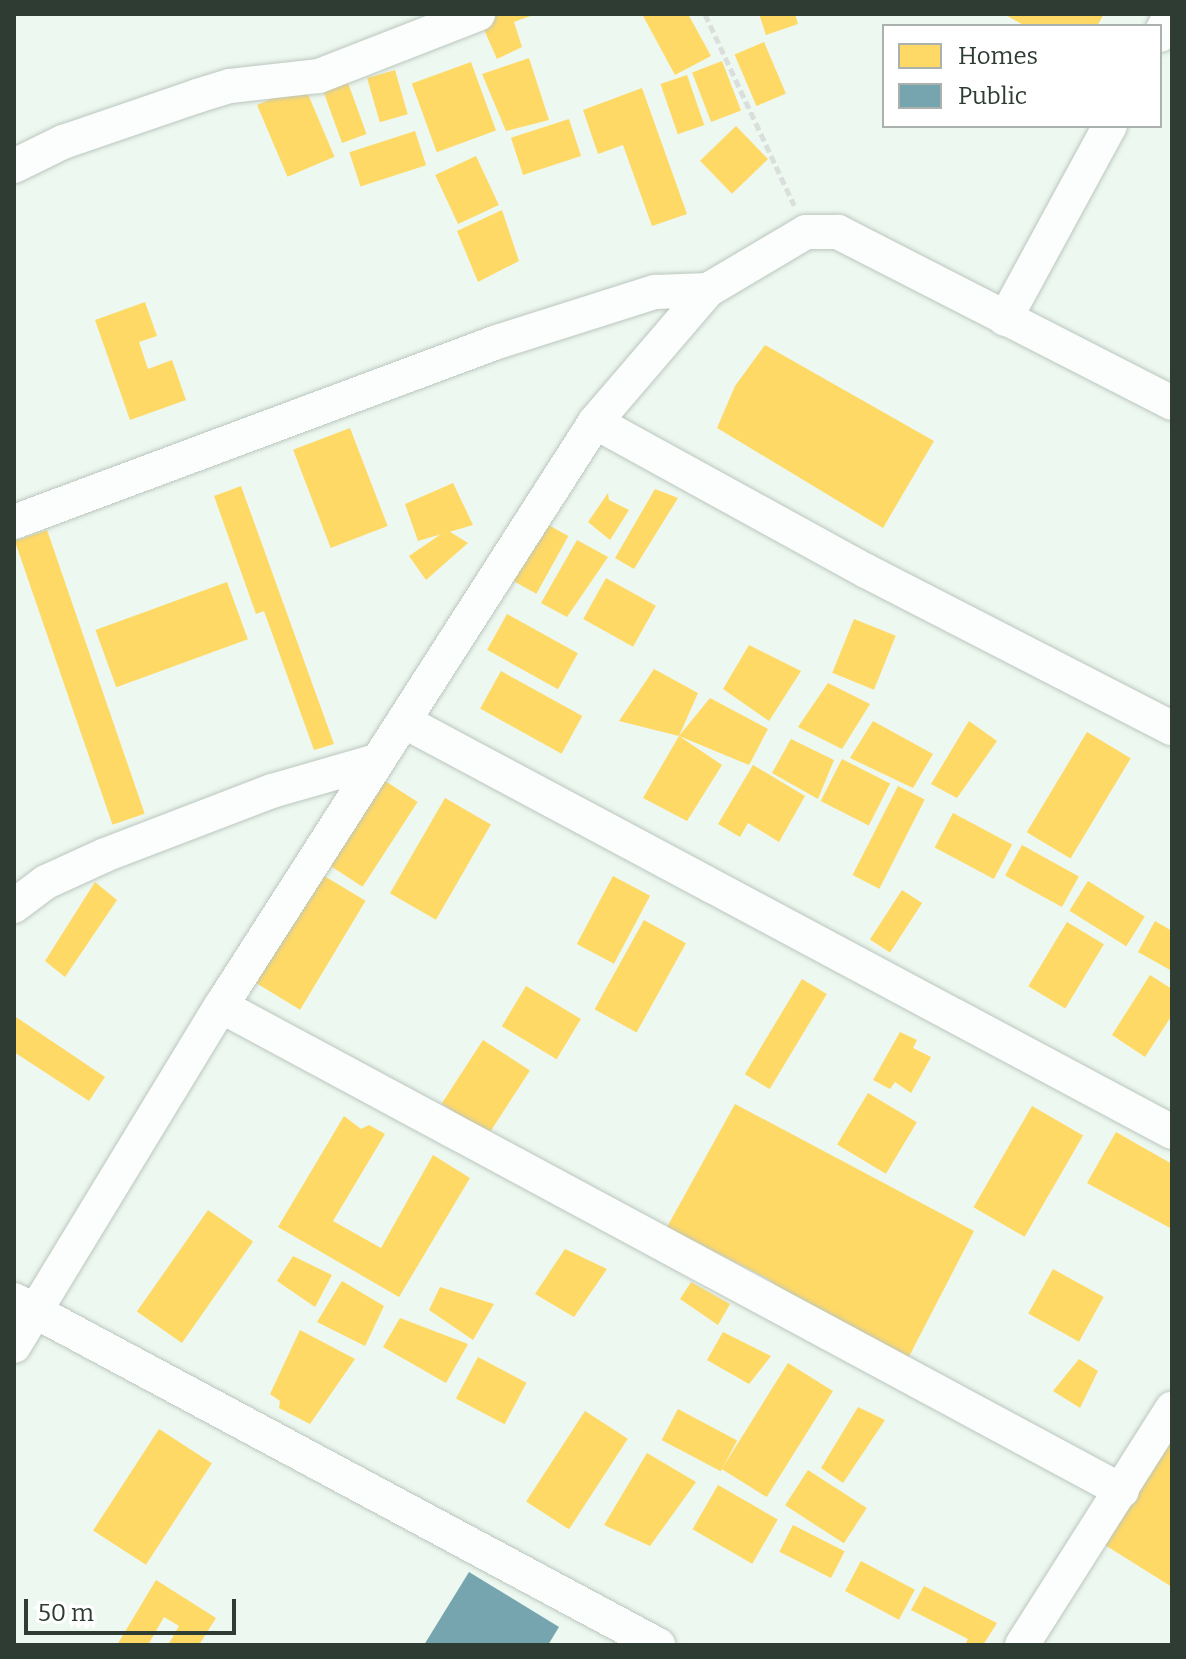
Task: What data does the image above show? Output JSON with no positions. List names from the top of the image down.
{
  "legend": ["Homes", "Public"],
  "scale_bar": "50 m"
}
